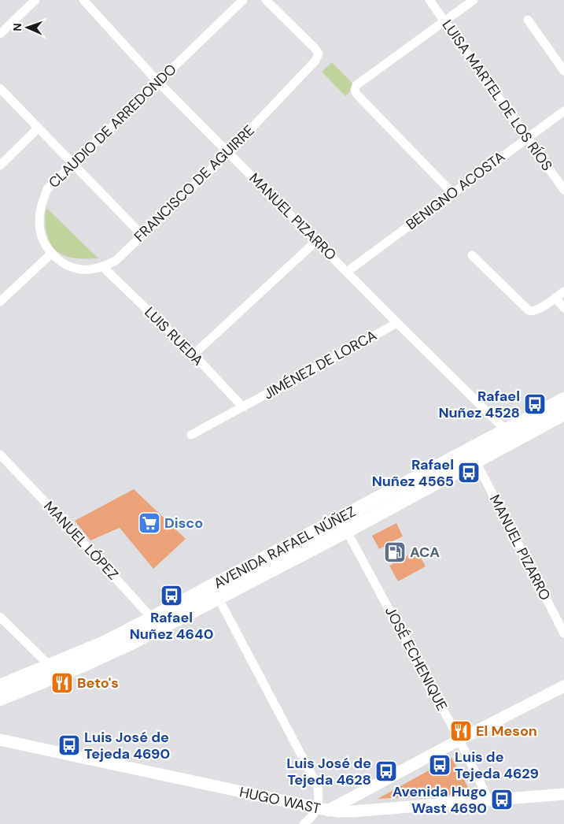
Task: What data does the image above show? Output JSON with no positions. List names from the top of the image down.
{
  "streets": {
    "main road": ["AVENIDA RAFAEL NÚÑEZ", "HUGO WAST"],
    "street": [
      "LUISA MARTEL DE LOS RÍOS",
      "CLAUDIO DE ARREDONDO",
      "FRANCISCO DE AGUIRRE",
      "BENIGNO ACOSTA",
      "MANUEL PIZARRO",
      "LUIS RUEDA",
      "JIMÉNEZ DE LORCA",
      "MANUEL LÓPEZ",
      "JOSÉ ECHENIQUE"
    ]
  },
  "crossings": [
    ["LUISA MARTEL DE LOS RÍOS", "BENIGNO ACOSTA"],
    ["CLAUDIO DE ARREDONDO", "FRANCISCO DE AGUIRRE"],
    ["CLAUDIO DE ARREDONDO", "MANUEL PIZARRO"],
    ["FRANCISCO DE AGUIRRE", "MANUEL PIZARRO"],
    ["FRANCISCO DE AGUIRRE", "LUIS RUEDA"],
    ["BENIGNO ACOSTA", "MANUEL PIZARRO"],
    ["MANUEL PIZARRO", "JIMÉNEZ DE LORCA"],
    ["MANUEL PIZARRO", "AVENIDA RAFAEL NÚÑEZ"],
    ["LUIS RUEDA", "JIMÉNEZ DE LORCA"],
    ["MANUEL LÓPEZ", "AVENIDA RAFAEL NÚÑEZ"],
    ["AVENIDA RAFAEL NÚÑEZ", "JOSÉ ECHENIQUE"],
    ["JOSÉ ECHENIQUE", "HUGO WAST"]
  ],
  "places": {
    "bus stop": [
      "Rafael Nuñez 4528",
      "Rafael Nuñez 4565",
      "Rafael Nuñez 4640",
      "Luis José de Tejeda 4690",
      "Luis de Tejeda 4629",
      "Luis José de Tejeda 4628",
      "Avenida Hugo Wast 4690"
    ],
    "supermarket": ["Disco"],
    "fuel station": ["ACA"],
    "restaurant": ["Beto's", "El Meson"]
  },
  "north": "left"
}
